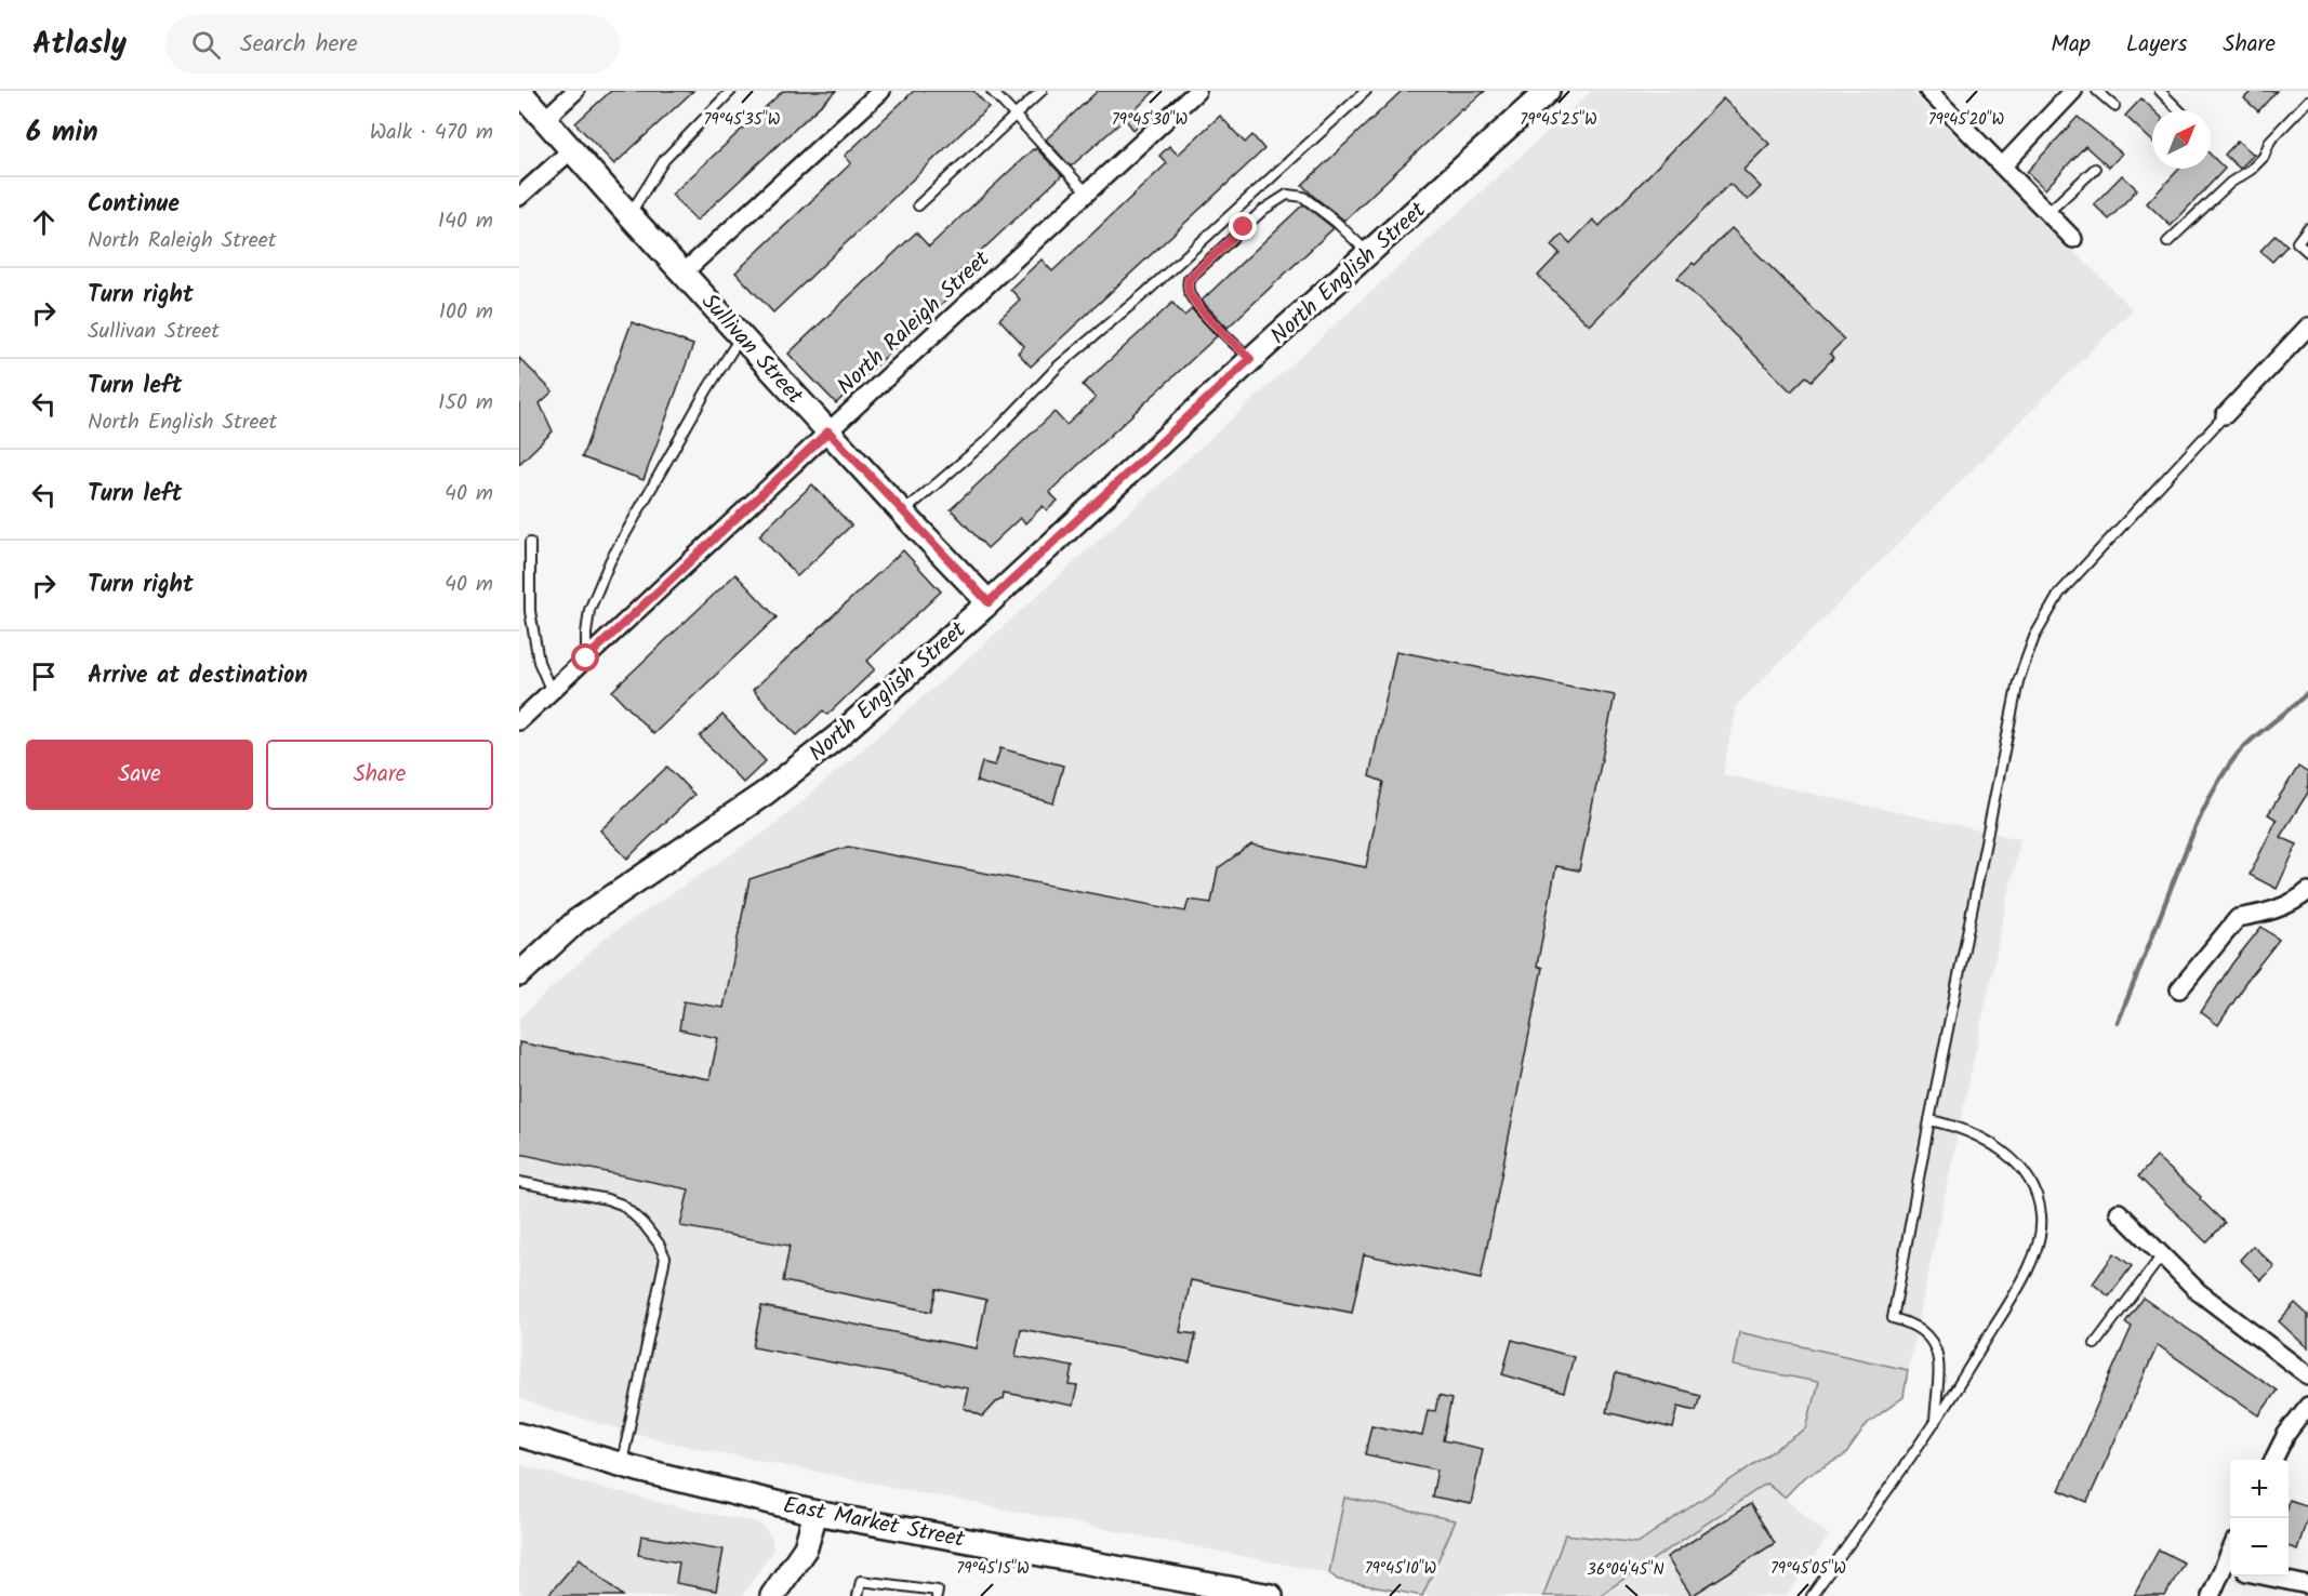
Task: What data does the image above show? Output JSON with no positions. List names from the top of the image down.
{
  "streets": {
    "street": [
      "North English Street",
      "North Raleigh Street",
      "Sullivan Street",
      "East Market Street"
    ]
  },
  "crossings": [
    ["North English Street", "Sullivan Street"],
    ["North Raleigh Street", "Sullivan Street"]
  ],
  "north": "top right",
  "page": {
    "header": "Atlasly",
    "search": "Search here",
    "nav": ["Map", "Layers", "Share"],
    "heading": ["6 min", "Walk · 470 m"],
    "list": [
      ["Continue", "North Raleigh Street", "140 m"],
      ["Turn right", "Sullivan Street", "100 m"],
      ["Turn left", "North English Street", "150 m"],
      ["Turn left", "40 m"],
      ["Turn right", "40 m"],
      "Arrive at destination"
    ],
    "buttons": ["Save", "Share"],
    "map_buttons": ["+", "−"]
  },
  "coordinates": [
    "79°45'35\"W",
    "79°45'30\"W",
    "79°45'25\"W",
    "79°45'20\"W",
    "79°45'15\"W",
    "79°45'10\"W",
    "79°45'05\"W",
    "36°04'45\"N"
  ]
}
